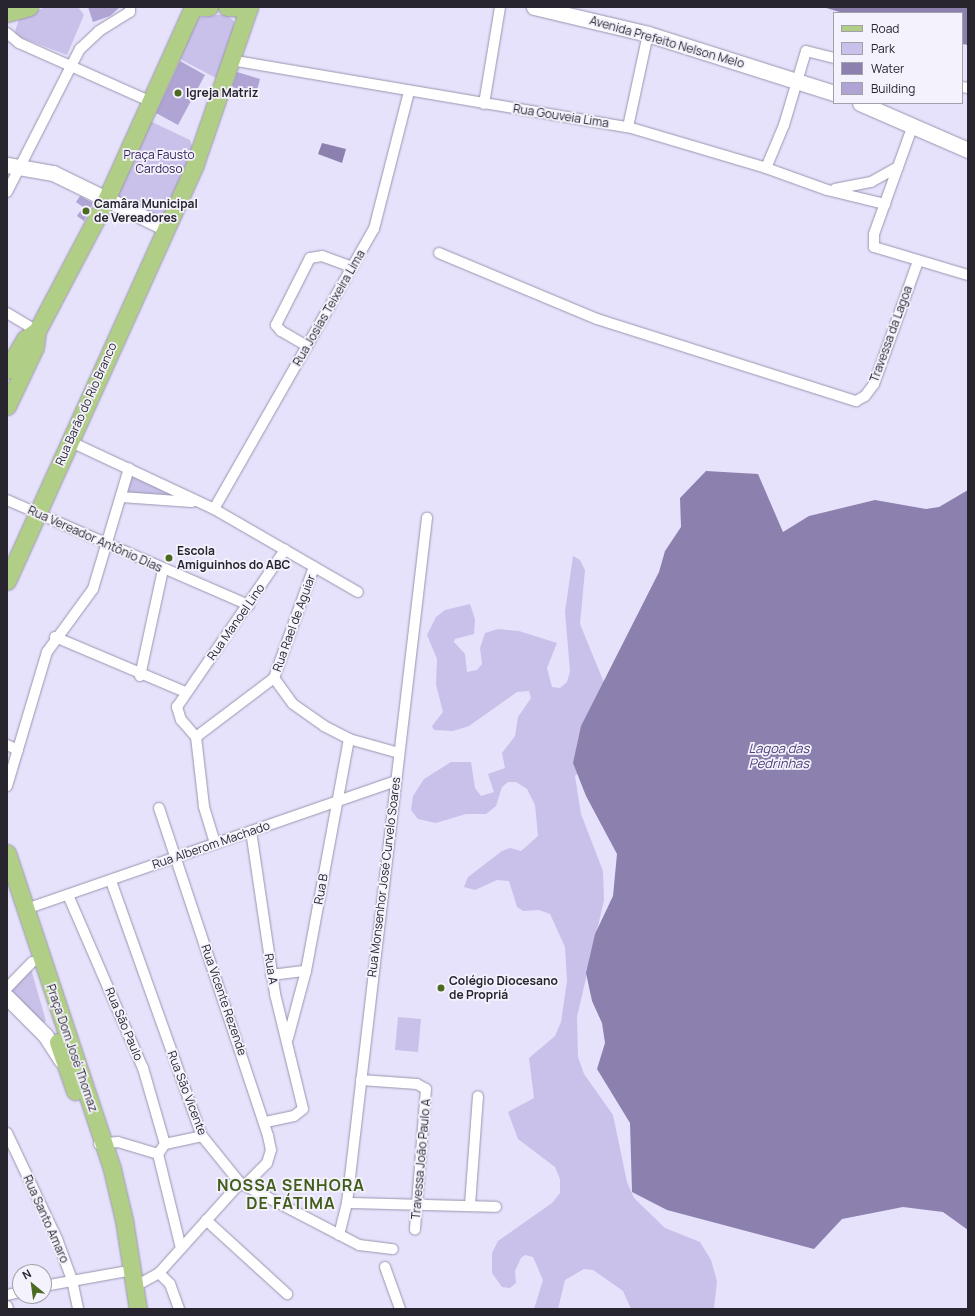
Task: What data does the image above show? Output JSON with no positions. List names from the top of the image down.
{
  "streets": {
    "main road": ["Avenida Prefeito Nelson Melo", "Rua Barão do Rio Branco", "Praça Dom José Thomaz"],
    "street": [
      "Rua Gouveia Lima",
      "Rua Josias Teixeira Lima",
      "Travessa da Lagoa",
      "Rua Vereador Antônio Dias",
      "Rua Manoel Lino",
      "Rua Rael de Aguiar",
      "Rua Alberom Machado",
      "Rua Monsenhor José Curvelo Soares",
      "Rua B",
      "Rua A",
      "Rua Vicente Rezende",
      "Rua São Paulo",
      "Rua São Vicente",
      "Travessa João Paulo A",
      "Rua Santo Amaro"
    ]
  },
  "crossings": [
    ["Rua Gouveia Lima", "Rua Josias Teixeira Lima"],
    ["Rua Barão do Rio Branco", "Rua Vereador Antônio Dias"],
    ["Rua Vereador Antônio Dias", "Rua Manoel Lino"],
    ["Rua Manoel Lino", "Rua Rael de Aguiar"],
    ["Rua Alberom Machado", "Rua Monsenhor José Curvelo Soares"],
    ["Rua Alberom Machado", "Rua B"],
    ["Rua Alberom Machado", "Rua A"],
    ["Rua Alberom Machado", "Rua Vicente Rezende"],
    ["Rua Alberom Machado", "Rua São Paulo"],
    ["Rua Alberom Machado", "Rua São Vicente"],
    ["Rua Monsenhor José Curvelo Soares", "Rua São Vicente"],
    ["Rua Monsenhor José Curvelo Soares", "Travessa João Paulo A"],
    ["Rua B", "Rua A"],
    ["Rua A", "Rua Vicente Rezende"],
    ["Rua Vicente Rezende", "Rua São Vicente"]
  ],
  "districts": ["NOSSA SENHORA DE FÁTIMA"],
  "water": ["Lagoa das Pedrinhas"],
  "parks": ["Praça Fausto Cardoso"],
  "places": [
    "Igreja Matriz",
    "Camâra Municipal de Vereadores",
    "Escola Amiguinhos do ABC",
    "Colégio Diocesano de Propriá"
  ],
  "legend": [
    "Road",
    "Park",
    "Water",
    "Building"
  ],
  "north": "top left"
}
